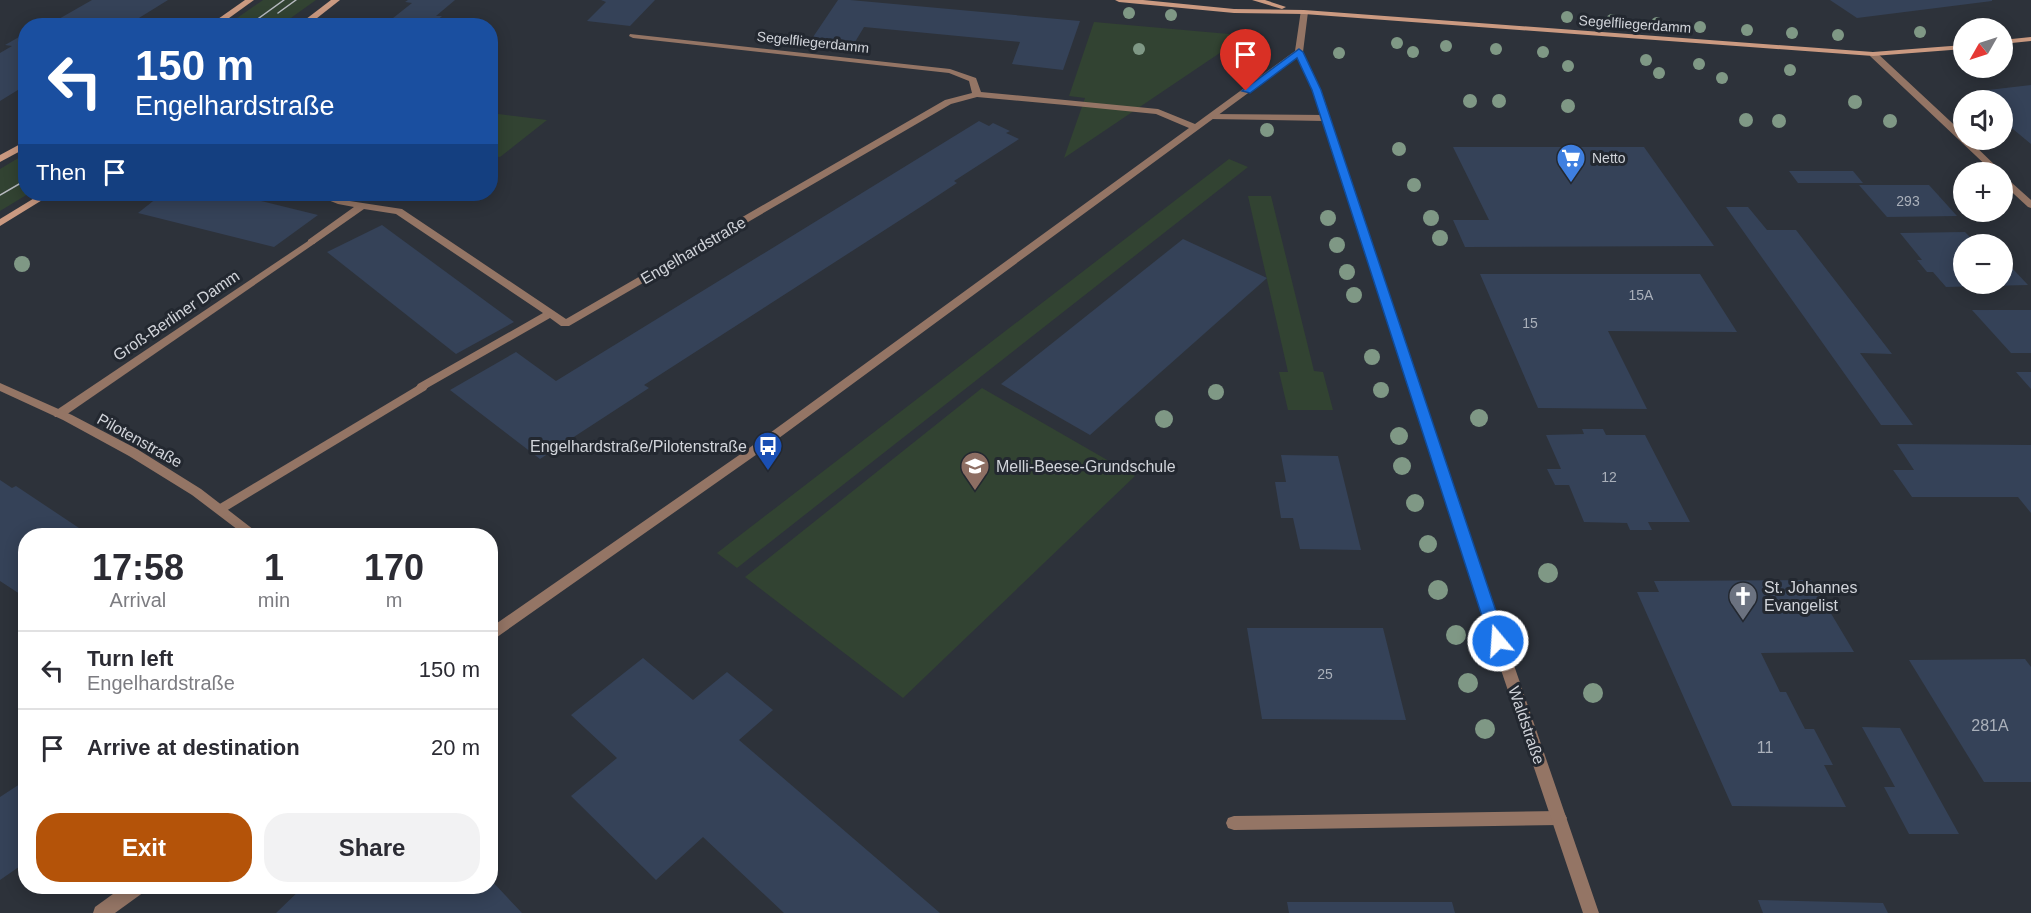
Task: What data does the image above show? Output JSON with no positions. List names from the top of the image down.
{
  "streets": {
    "main road": ["Segelfliegerdamm"],
    "street": [
      "Engelhardstraße",
      "Groß-Berliner Damm",
      "Pilotenstraße",
      "Waldstraße"
    ]
  },
  "crossings": [
    ["Segelfliegerdamm", "Engelhardstraße"],
    ["Groß-Berliner Damm", "Pilotenstraße"]
  ],
  "places": {
    "supermarket": ["Netto"],
    "bus stop": ["Engelhardstraße/Pilotenstraße"],
    "school or university": ["Melli-Beese-Grundschule"],
    "church": ["St. Johannes Evangelist"]
  },
  "house_numbers": [
    "293",
    "15A",
    "15",
    "12",
    "25",
    "281A",
    "11"
  ],
  "north": "bottom left",
  "page": {
    "map_buttons": ["+", "−"],
    "turn": ["150 m", "Engelhardstraße"],
    "then": "Then",
    "eta": [
      "17:58",
      "Arrival",
      "1",
      "min",
      "170",
      "m"
    ],
    "list": [
      {
        "name": "Turn left",
        "note": "Engelhardstraße",
        "value": "150 m"
      },
      {
        "name": "Arrive at destination",
        "value": "20 m"
      }
    ],
    "buttons": ["Exit", "Share"]
  }
}
